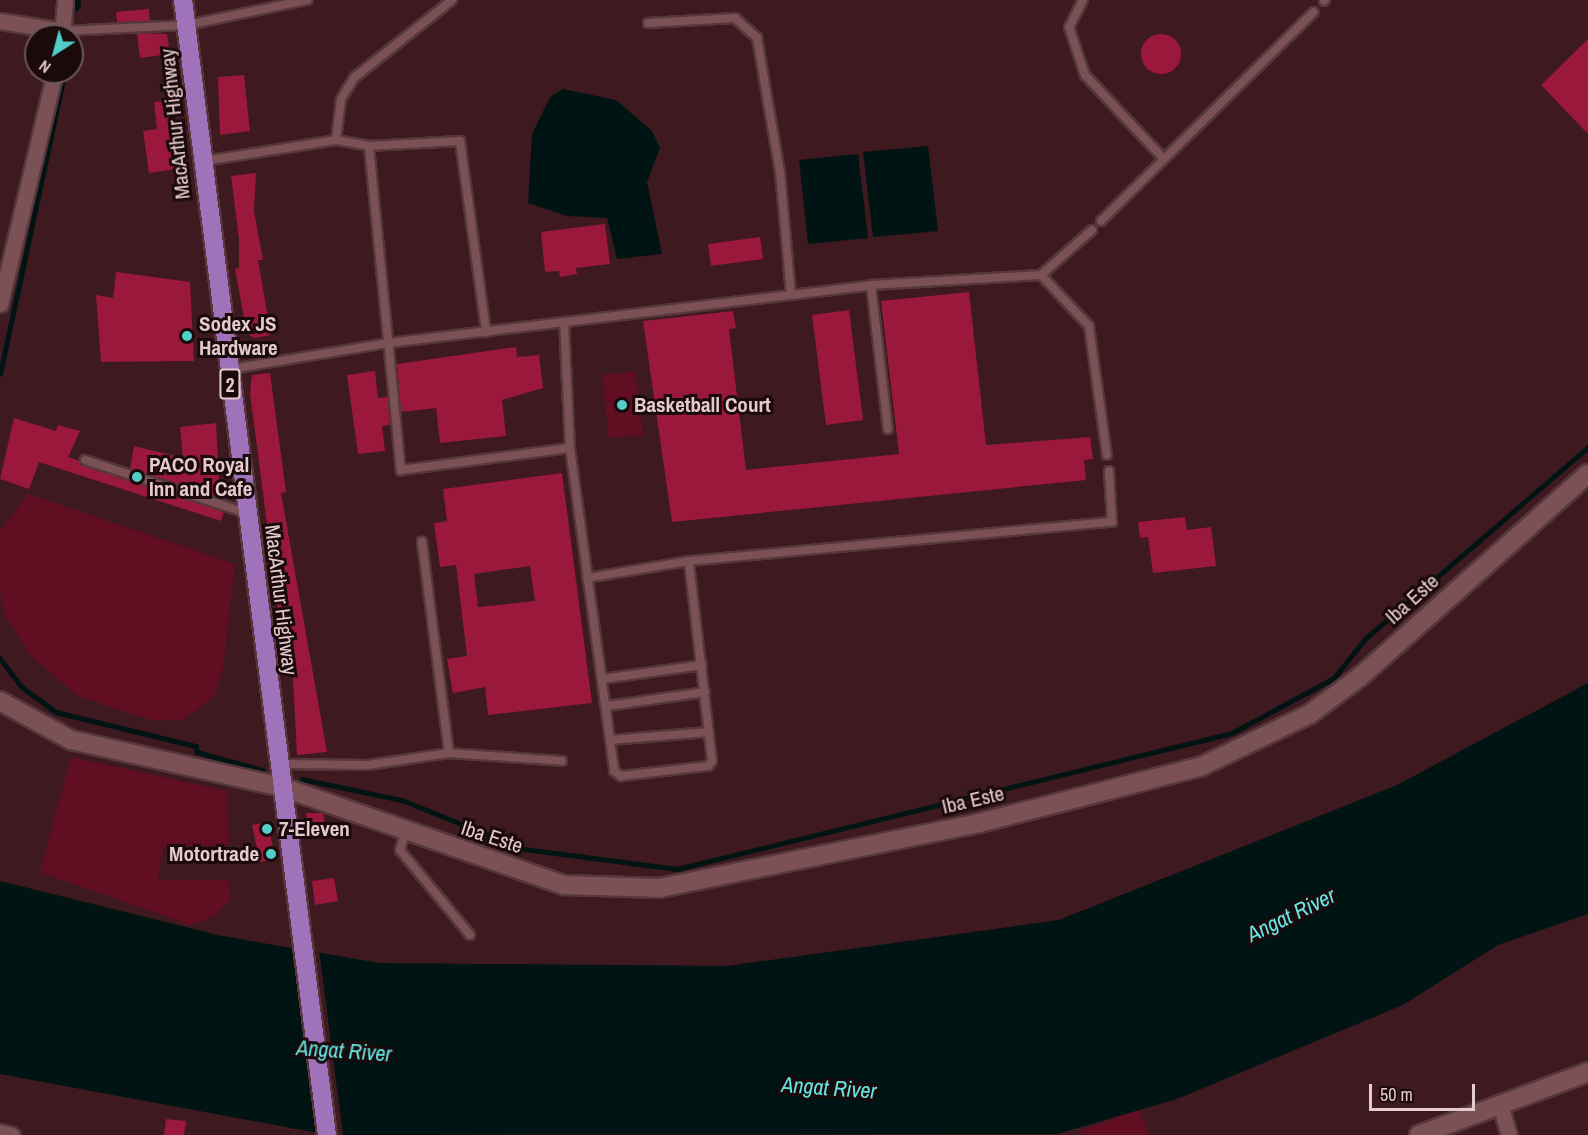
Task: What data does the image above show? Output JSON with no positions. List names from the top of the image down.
{
  "streets": {
    "highway": ["MacArthur Highway", "2"],
    "street": ["Iba Este"]
  },
  "crossings": [
    ["MacArthur Highway", "Iba Este"]
  ],
  "water": ["Angat River"],
  "places": [
    "Sodex JS Hardware",
    "Basketball Court",
    "PACO Royal Inn and Cafe",
    "7-Eleven",
    "Motortrade"
  ],
  "scale_bar": "50 m",
  "north": "bottom left"
}
